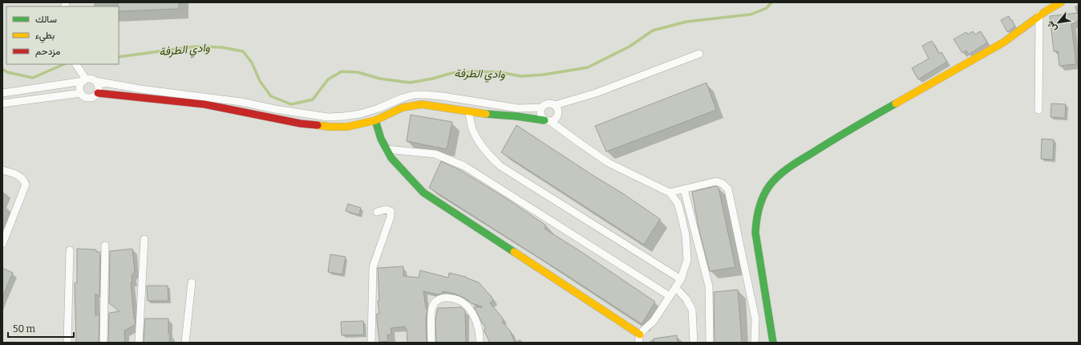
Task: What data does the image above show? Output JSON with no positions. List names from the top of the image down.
{
  "water": ["وادي الطرفة"],
  "legend": ["سالك", "بطيء", "مزدحم"],
  "scale_bar": "50 m",
  "north": "bottom left"
}
